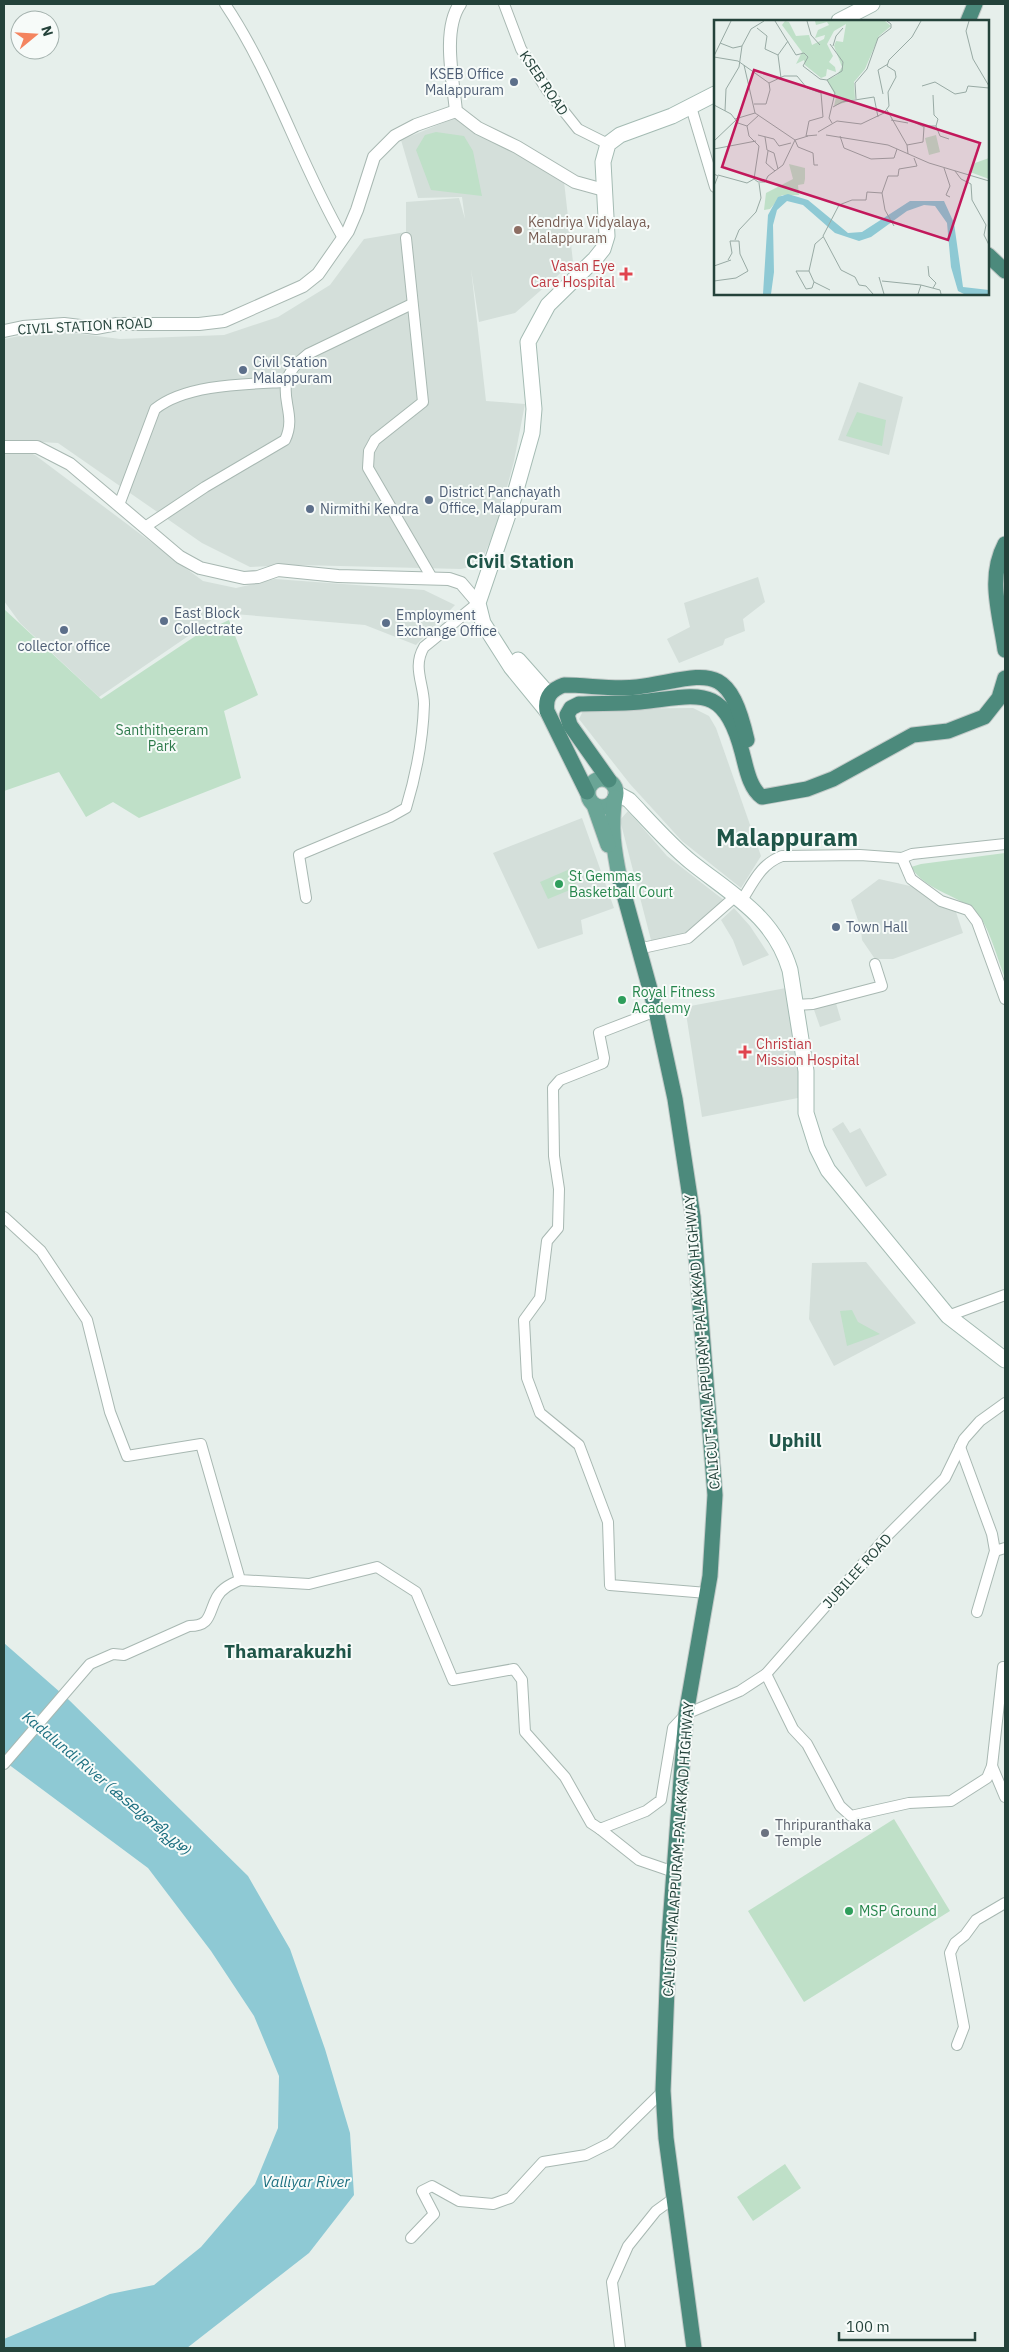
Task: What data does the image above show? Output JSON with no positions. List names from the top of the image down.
{
  "streets": {
    "highway": ["CALICUT-MALAPPURAM-PALAKKAD HIGHWAY"],
    "street": ["KSEB ROAD", "CIVIL STATION ROAD", "JUBILEE ROAD"]
  },
  "crossings": [
    ["CALICUT-MALAPPURAM-PALAKKAD HIGHWAY", "JUBILEE ROAD"]
  ],
  "districts": [
    "Civil Station",
    "Malappuram",
    "Uphill",
    "Thamarakuzhi"
  ],
  "water": ["Kadalundi River (കടലുണ്ടിപ്പുഴ)", "Valliyar River"],
  "parks": ["Santhitheeram Park"],
  "places": {
    "other": [
      "KSEB Office Malappuram",
      "Kendriya Vidyalaya, Malappuram",
      "Civil Station Malappuram",
      "District Panchayath Office, Malappuram",
      "Nirmithi Kendra",
      "East Block Collectrate",
      "Employment Exchange Office",
      "collector office",
      "St Gemmas Basketball Court",
      "Town Hall",
      "Royal Fitness Academy",
      "Thripuranthaka Temple",
      "MSP Ground"
    ],
    "health": ["Vasan Eye Care Hospital", "Christian Mission Hospital"]
  },
  "scale_bar": "100 m",
  "north": "right"
}
